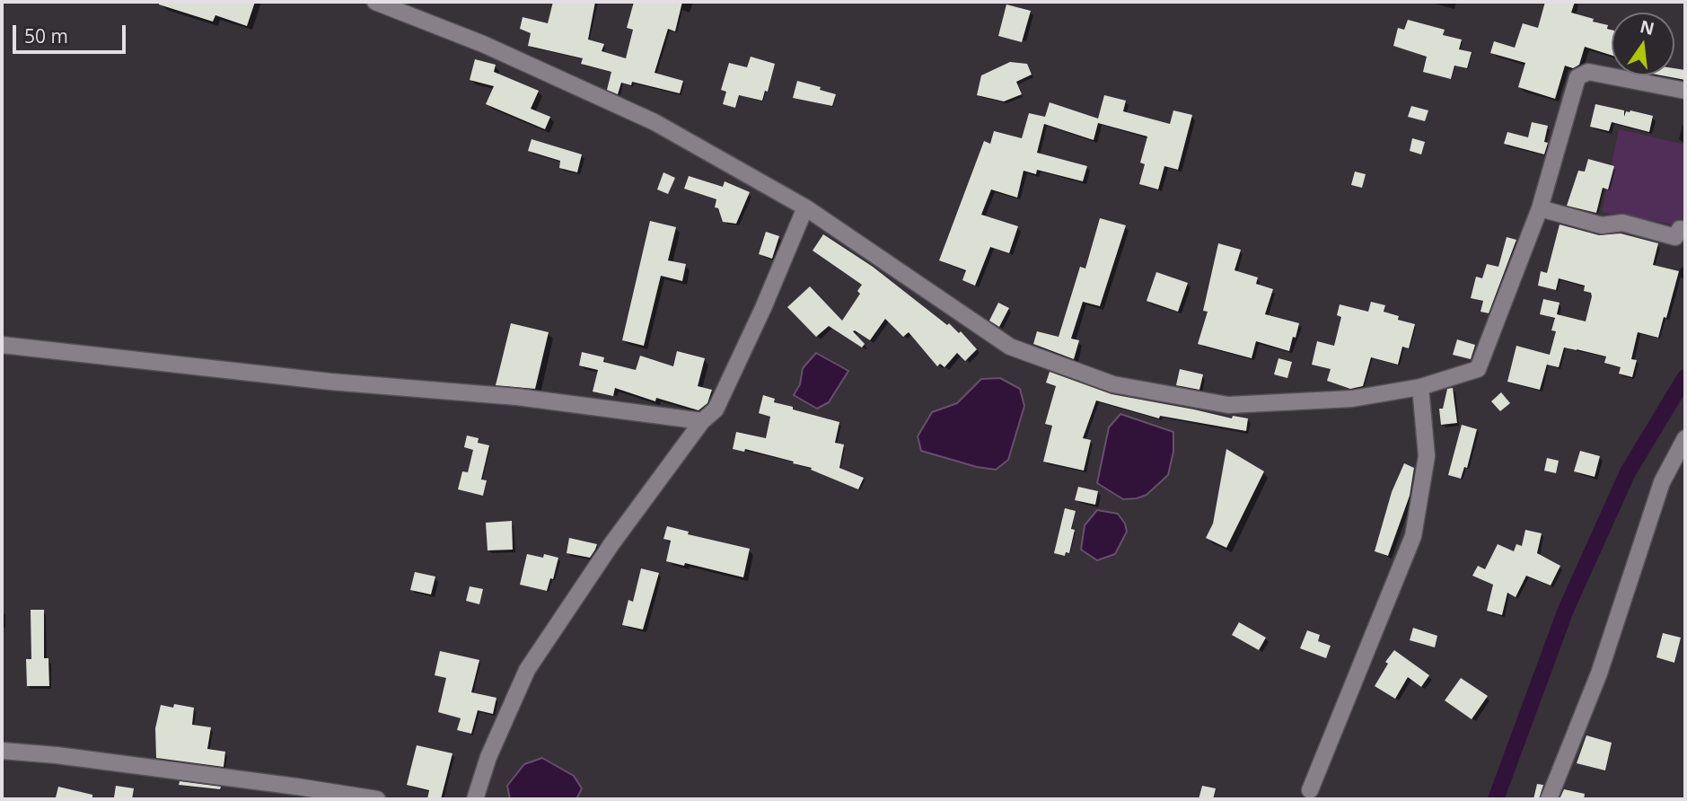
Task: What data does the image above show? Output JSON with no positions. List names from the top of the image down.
{
  "scale_bar": "50 m",
  "north": "top"
}
